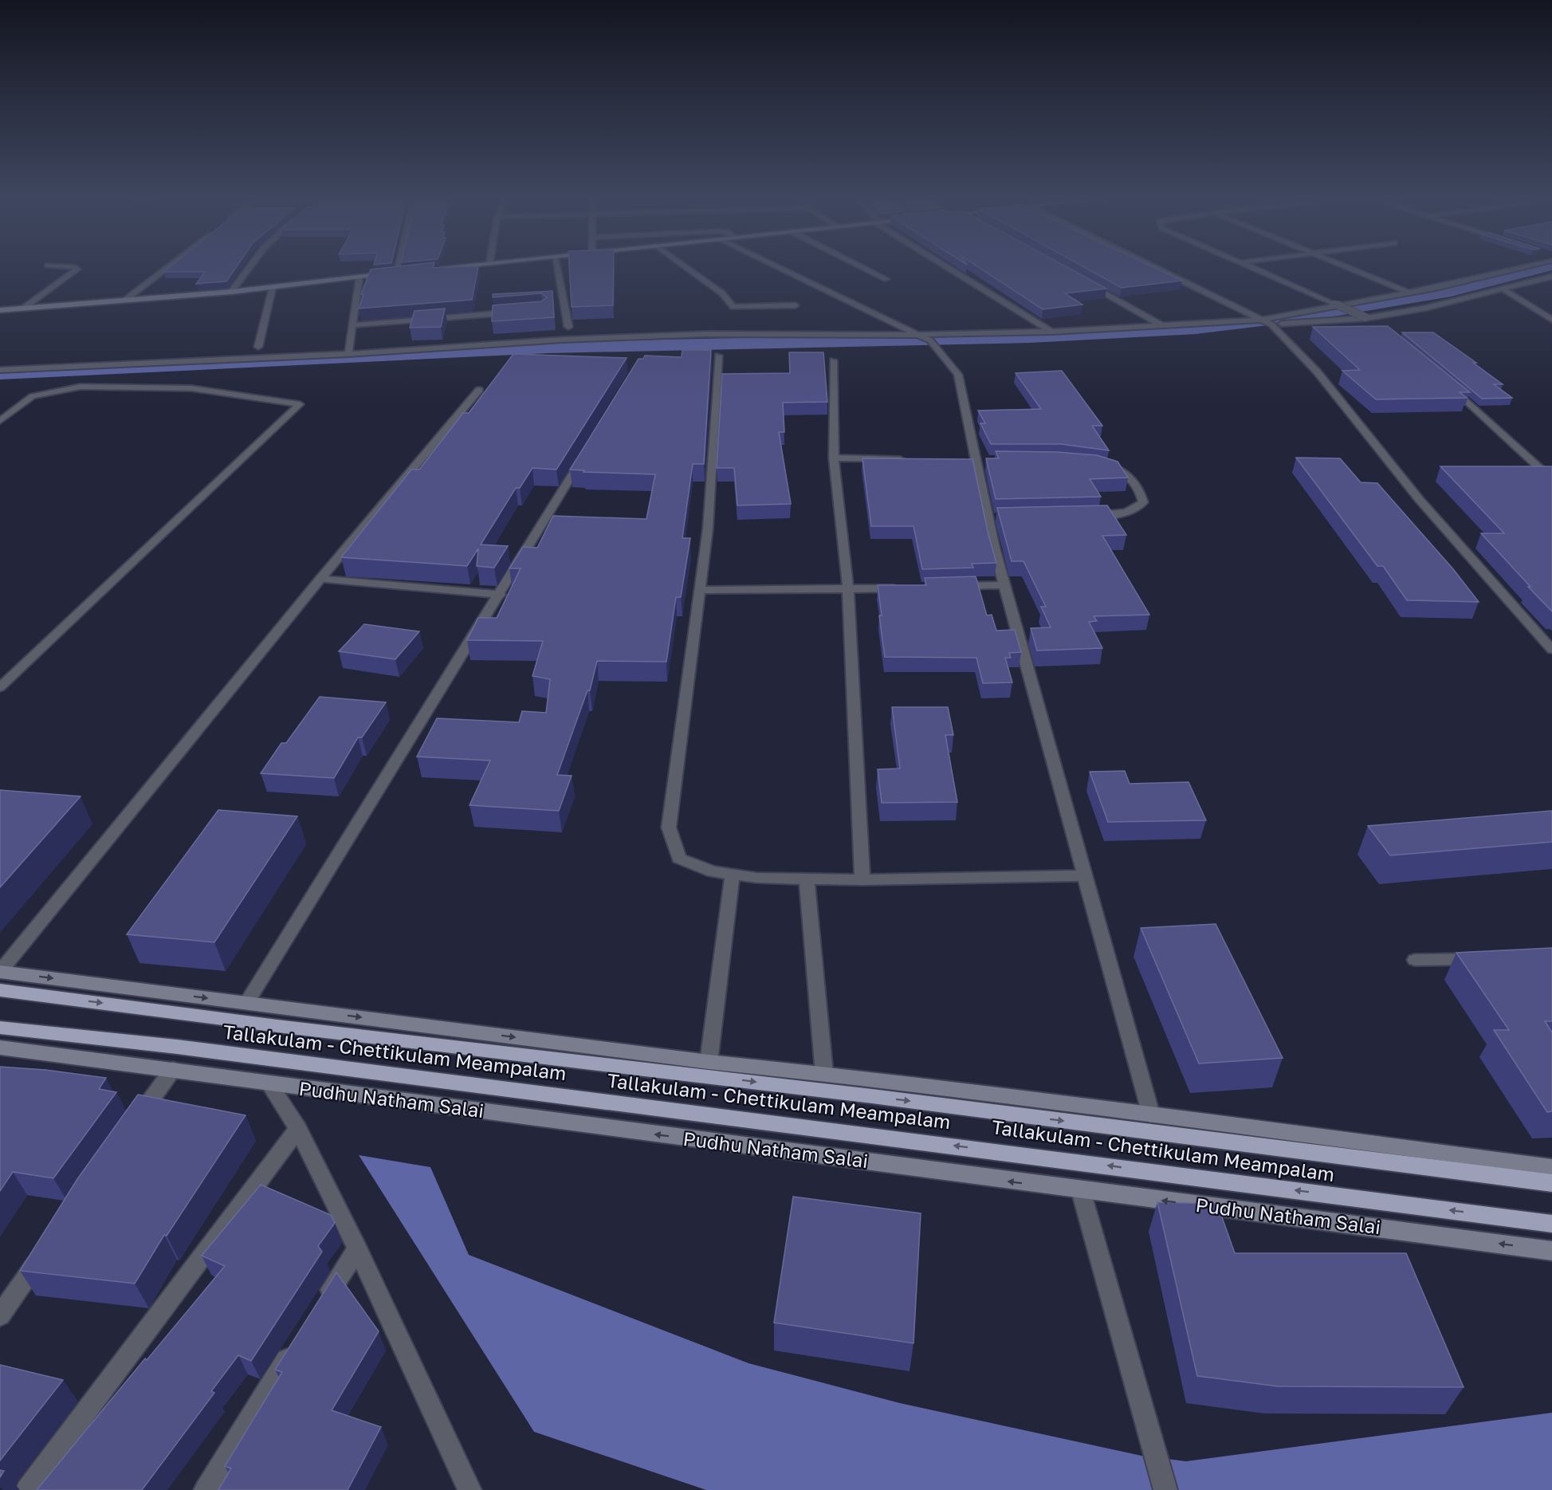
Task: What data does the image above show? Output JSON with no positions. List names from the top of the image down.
{
  "streets": {
    "highway": ["Tallakulam - Chettikulam Meampalam"],
    "main road": ["Pudhu Natham Salai"]
  }
}
